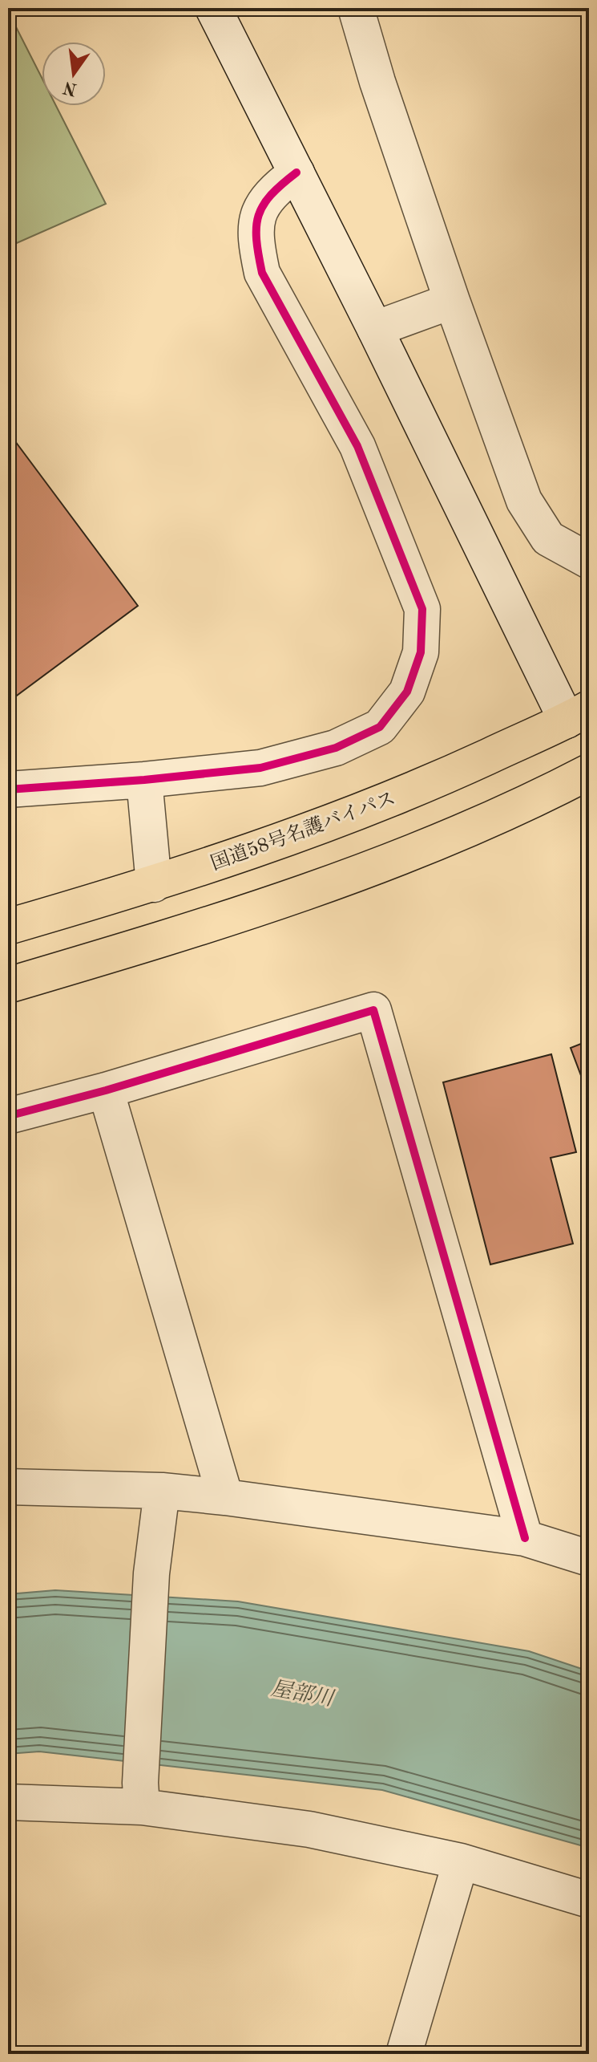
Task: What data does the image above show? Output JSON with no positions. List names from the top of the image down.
{
  "streets": {
    "highway": ["国道58号名護バイパス"]
  },
  "water": ["屋部川"],
  "north": "bottom"
}
